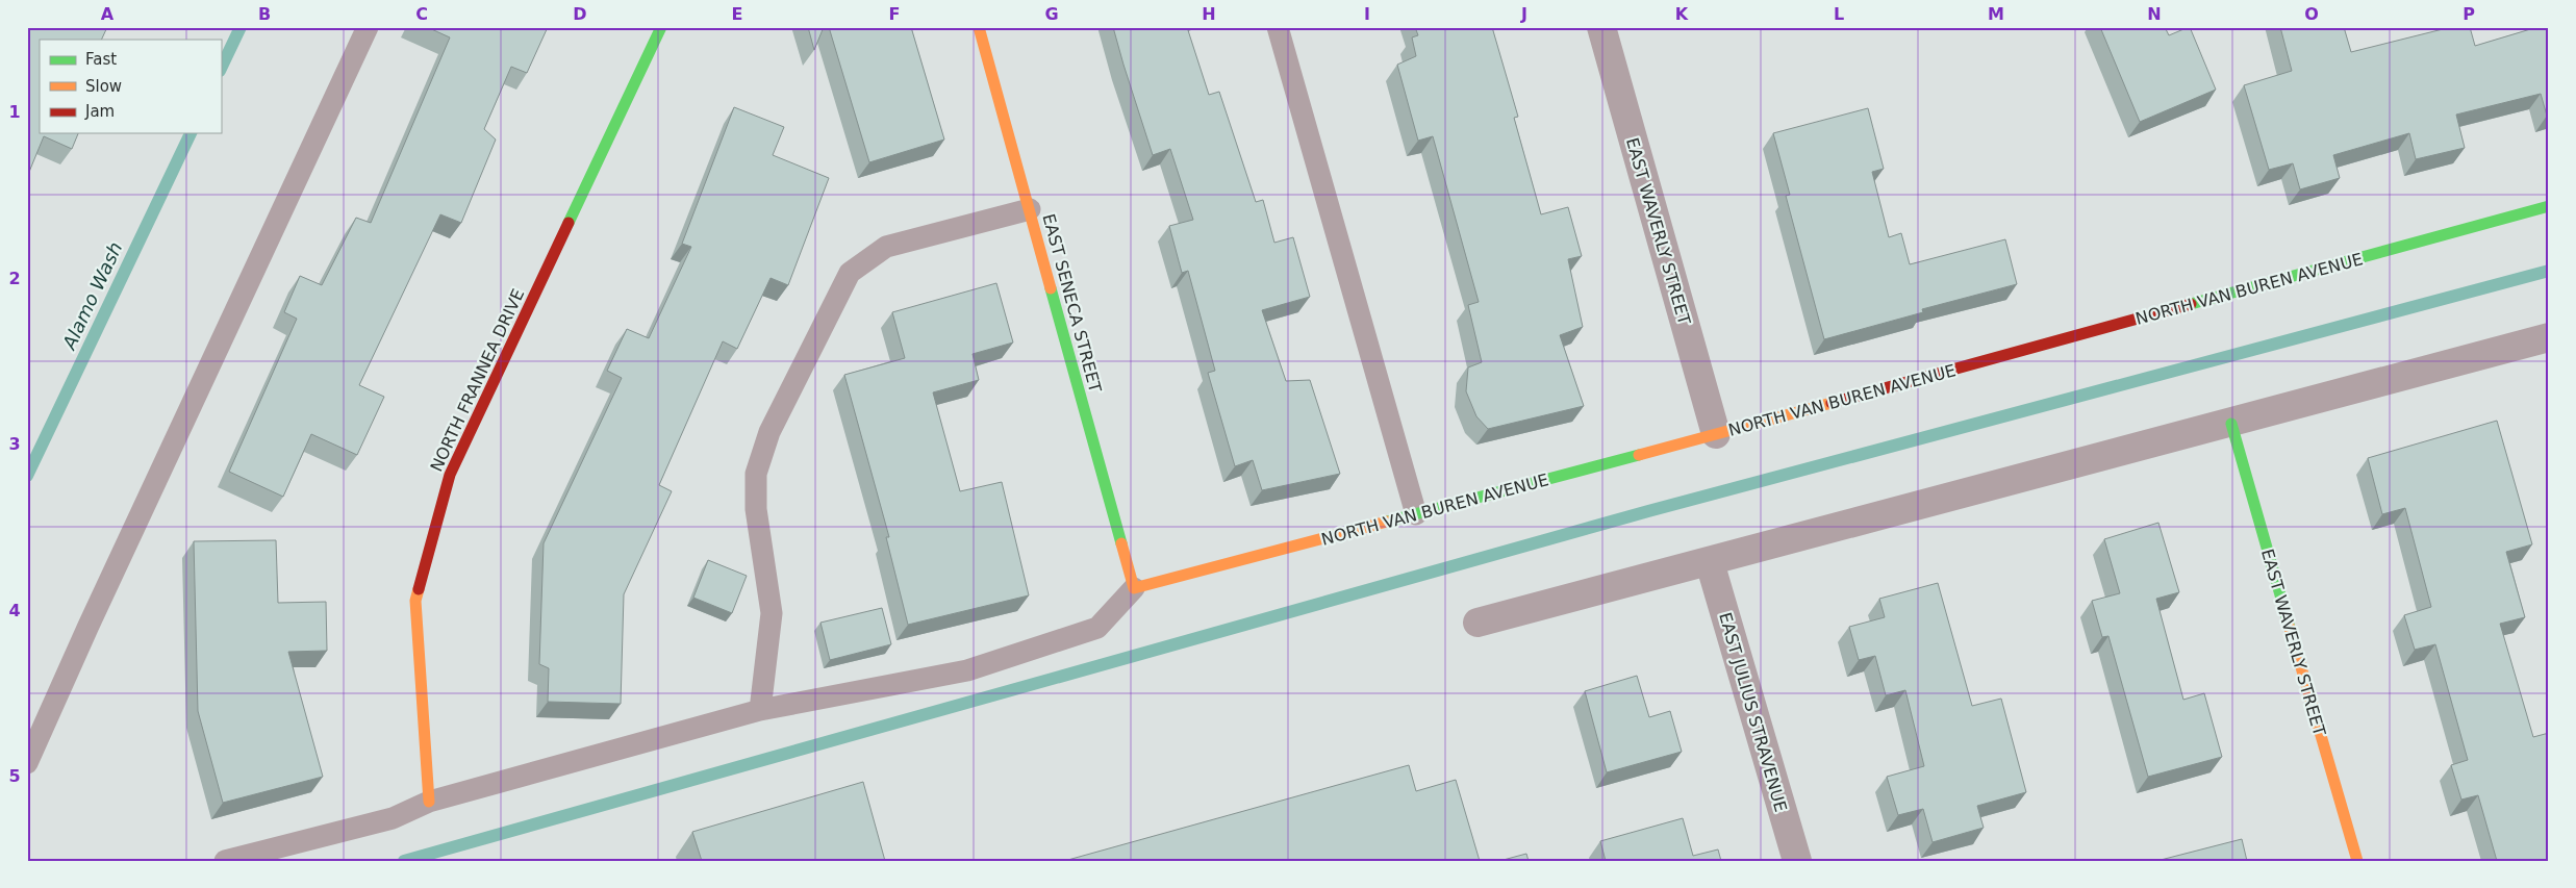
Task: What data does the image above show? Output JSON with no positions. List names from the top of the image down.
{
  "streets": {
    "street": [
      "EAST WAVERLY STREET",
      "NORTH VAN BUREN AVENUE",
      "EAST SENECA STREET",
      "NORTH FRANNEA DRIVE",
      "EAST JULIUS STRAVENUE"
    ]
  },
  "crossings": [
    ["EAST WAVERLY STREET", "NORTH VAN BUREN AVENUE"],
    ["NORTH VAN BUREN AVENUE", "EAST SENECA STREET"]
  ],
  "water": ["Alamo Wash"],
  "legend": ["Fast", "Slow", "Jam"],
  "grid": {
    "columns": [
      "A",
      "B",
      "C",
      "D",
      "E",
      "F",
      "G",
      "H",
      "I",
      "J",
      "K",
      "L",
      "M",
      "N",
      "O",
      "P"
    ],
    "rows": [
      "1",
      "2",
      "3",
      "4",
      "5"
    ]
  }
}
